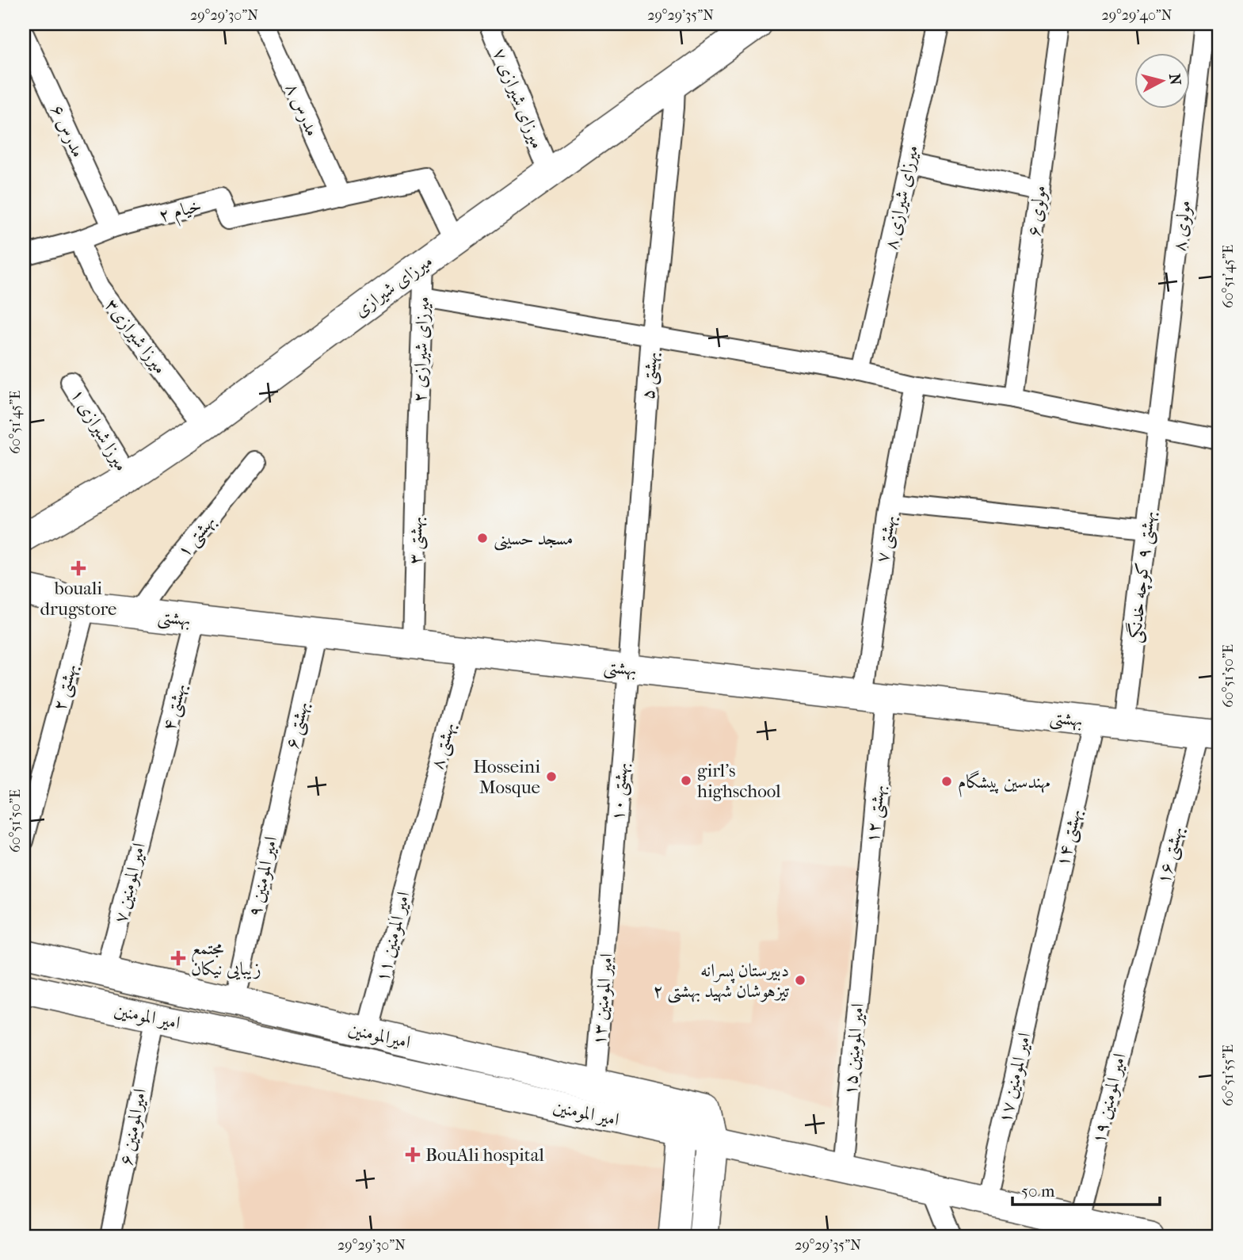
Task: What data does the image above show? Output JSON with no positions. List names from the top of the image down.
{
  "streets": {
    "main road": [
      "میرزای شیرازی",
      "بهشتی",
      "امیر المومنین",
      "امیرالمومنین"
    ],
    "street": [
      "میرزای شیرازی ۷",
      "مدرس ۸",
      "مدرس ۶",
      "میرزای شیرازی ۸",
      "خیام ۲",
      "مولوی ۶",
      "مولوی ۸",
      "میرزا شیرازی۳",
      "میرزای شیرازی ۲",
      "بهشتی ۵",
      "میرزا شیرازی ۱",
      "بهشتی ۱",
      "بهشتی ۷",
      "بهشتی ۳",
      "بهشتی ۹ کوچه خدنگی",
      "بهشتی ۲",
      "بهشتی ۴",
      "بهشتی ۶",
      "بهشتی ۸",
      "بهشتی ۱۰",
      "بهشتی ۱۲",
      "بهشتی ۱۴",
      "بهشتی ۱۶",
      "امیر المومنین ۹",
      "امیر المومنین ۷",
      "امیر المومنین ۱۱",
      "امیر المومنین ۱۳",
      "امیر المومنین ۱۵",
      "امیر المومنین ۱۷",
      "امیر المومنین ۱۹",
      "امیرالمومنین ۶"
    ]
  },
  "crossings": [
    ["میرزای شیرازی ۷", "میرزای شیرازی"],
    ["مدرس ۸", "خیام ۲"],
    ["مدرس ۶", "خیام ۲"],
    ["خیام ۲", "میرزای شیرازی"],
    ["خیام ۲", "میرزا شیرازی۳"],
    ["مولوی ۸", "بهشتی ۹ کوچه خدنگی"],
    ["میرزای شیرازی", "میرزا شیرازی۳"],
    ["میرزای شیرازی", "میرزای شیرازی ۲"],
    ["میرزای شیرازی", "بهشتی ۵"],
    ["میرزای شیرازی", "میرزا شیرازی ۱"],
    ["میرزای شیرازی ۲", "بهشتی ۳"],
    ["بهشتی ۵", "بهشتی"],
    ["بهشتی ۵", "بهشتی ۱۰"],
    ["بهشتی ۱", "بهشتی"],
    ["بهشتی ۷", "بهشتی"],
    ["بهشتی ۷", "بهشتی ۱۲"],
    ["بهشتی ۳", "بهشتی"],
    ["بهشتی ۹ کوچه خدنگی", "بهشتی"],
    ["بهشتی", "بهشتی ۲"],
    ["بهشتی", "بهشتی ۴"],
    ["بهشتی", "بهشتی ۶"],
    ["بهشتی", "بهشتی ۸"],
    ["بهشتی", "بهشتی ۱۰"],
    ["بهشتی", "بهشتی ۱۲"],
    ["بهشتی", "بهشتی ۱۴"],
    ["بهشتی", "بهشتی ۱۶"],
    ["بهشتی ۴", "امیر المومنین ۷"],
    ["بهشتی ۶", "امیر المومنین ۹"],
    ["بهشتی ۸", "امیر المومنین ۱۱"],
    ["بهشتی ۱۰", "امیر المومنین ۱۳"],
    ["بهشتی ۱۲", "امیر المومنین ۱۵"],
    ["بهشتی ۱۴", "امیر المومنین ۱۷"],
    ["بهشتی ۱۶", "امیر المومنین ۱۹"],
    ["امیر المومنین ۹", "امیرالمومنین"],
    ["امیر المومنین ۷", "امیرالمومنین"],
    ["امیر المومنین ۱۱", "امیرالمومنین"],
    ["امیر المومنین ۱۳", "امیرالمومنین"],
    ["امیر المومنین", "امیرالمومنین"],
    ["امیر المومنین", "امیر المومنین ۱۵"],
    ["امیر المومنین", "امیر المومنین ۱۷"],
    ["امیر المومنین", "امیر المومنین ۱۹"],
    ["امیر المومنین", "امیرالمومنین ۶"]
  ],
  "places": {
    "other": [
      "مسجد حسینی",
      "Hosseini Mosque",
      "girl's highschool",
      "مهندسین پیشگام",
      "دبیرستان پسرانه تیزهوشان شهید بهشتی ۲"
    ],
    "health": ["bouali drugstore", "مجتمع زیبایی نیکان", "BouAli hospital"]
  },
  "scale_bar": "50 m",
  "north": "right",
  "coordinates": [
    "29°29'30\"N",
    "29°29'35\"N",
    "29°29'40\"N",
    "60°51'45\"E",
    "60°51'50\"E",
    "60°51'55\"E"
  ]
}
